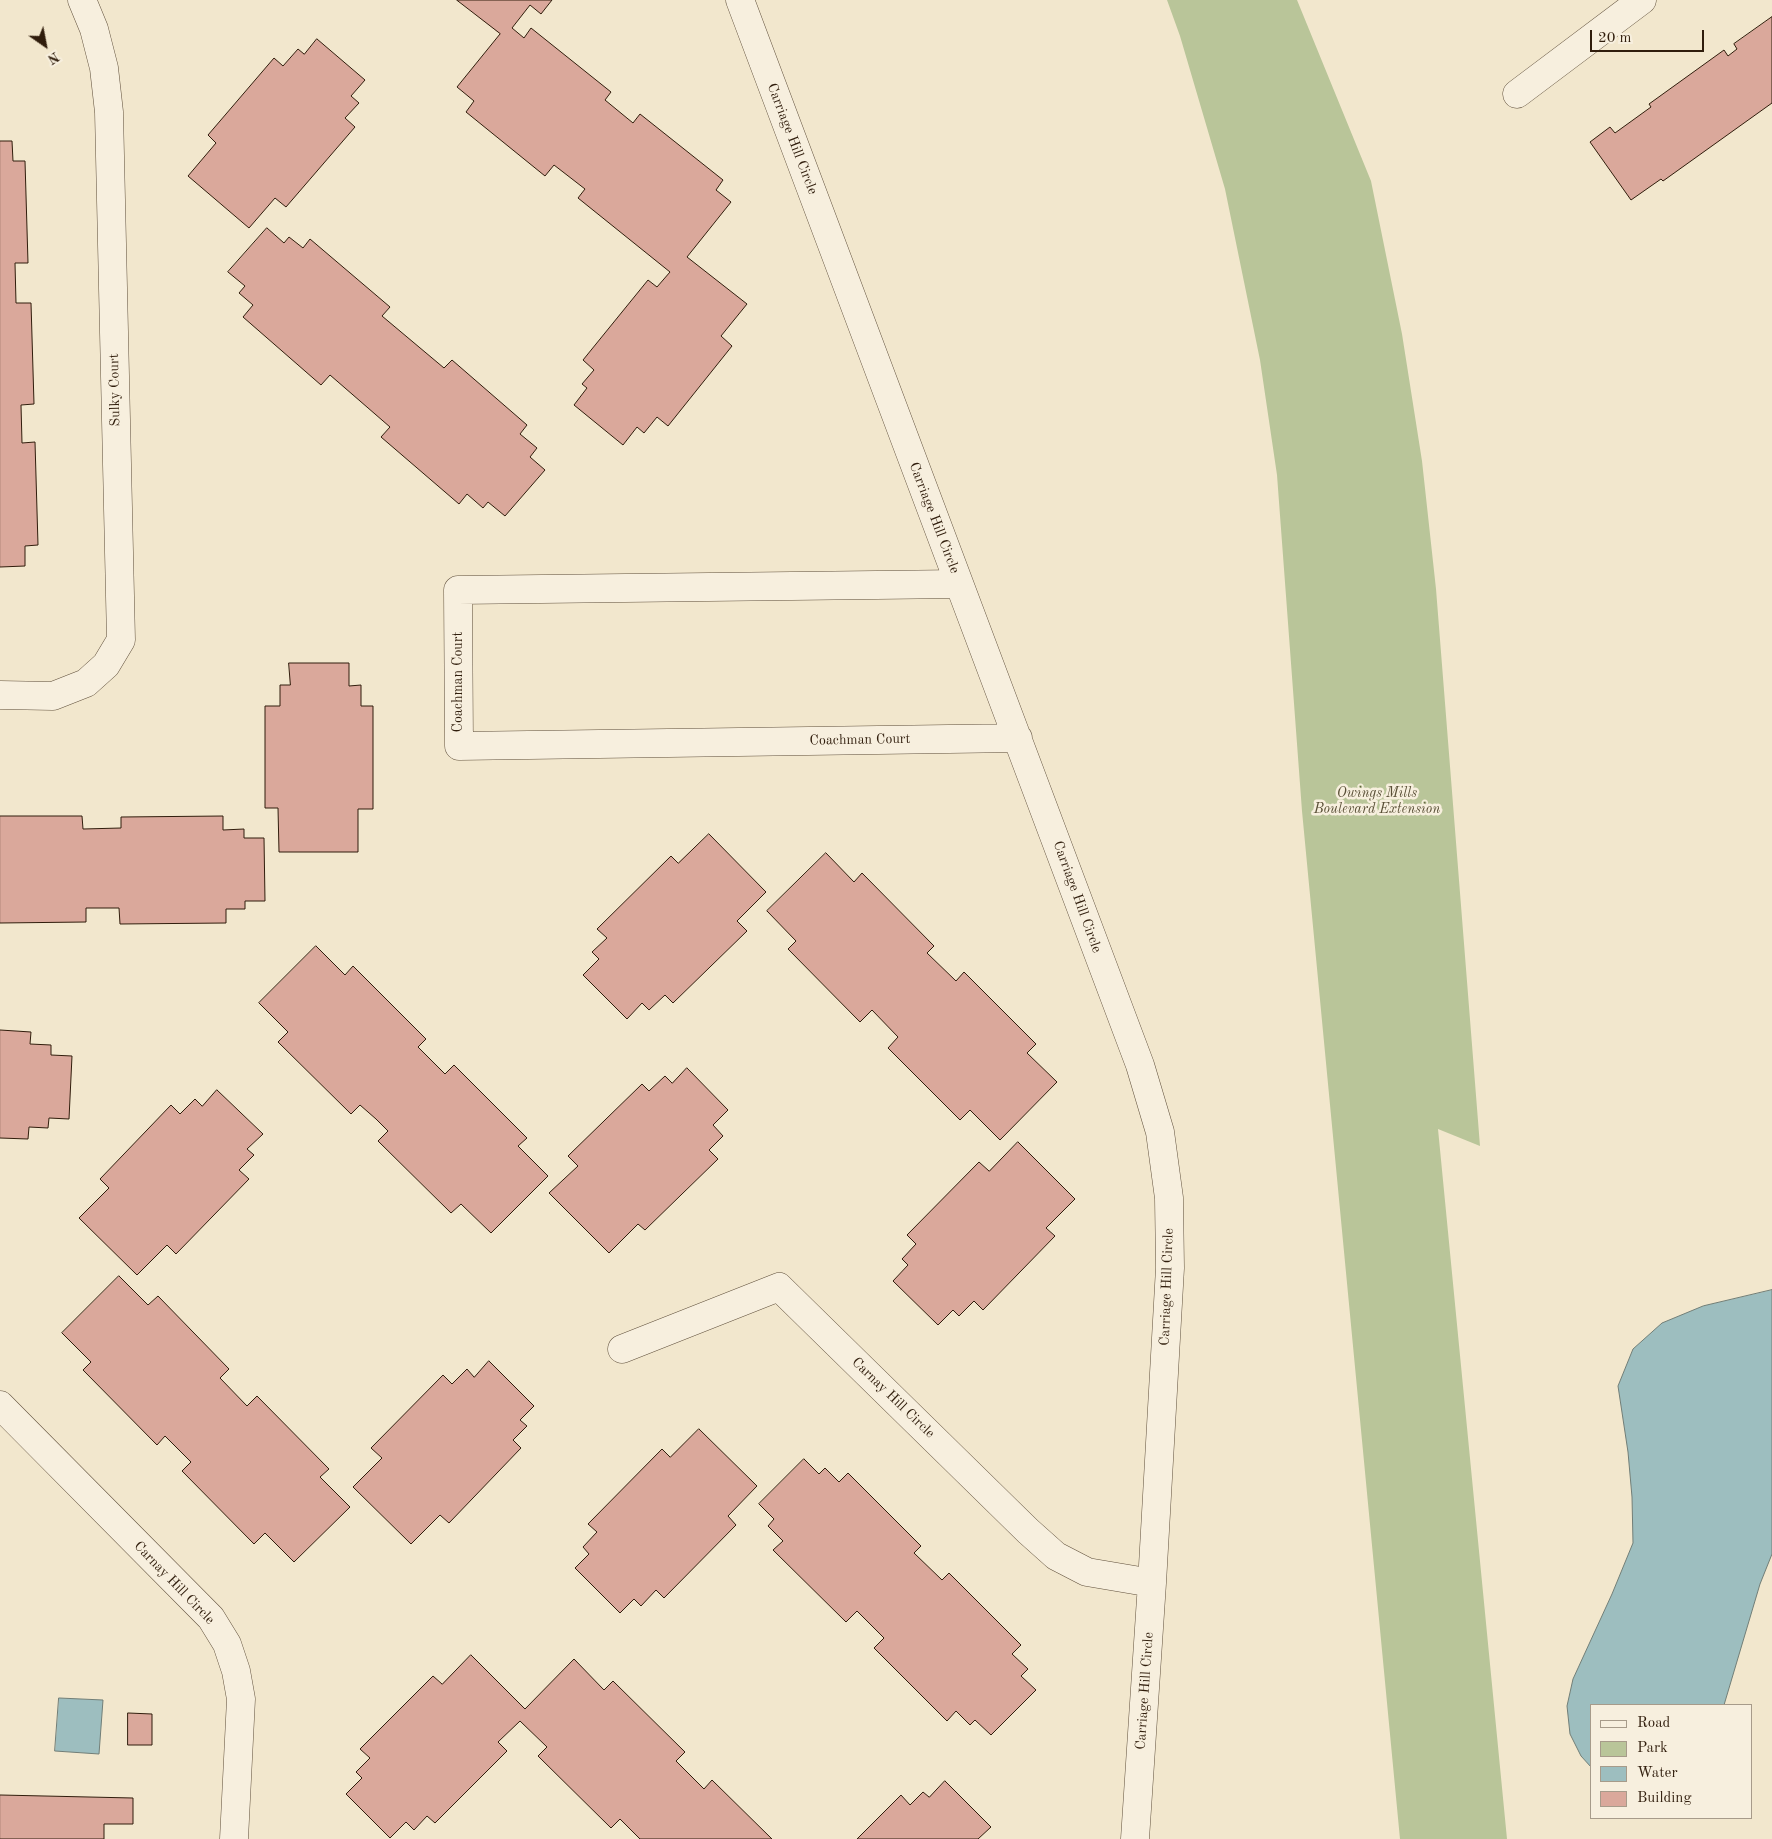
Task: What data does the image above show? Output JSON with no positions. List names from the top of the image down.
{
  "streets": {
    "street": [
      "Carriage Hill Circle",
      "Sulky Court",
      "Coachman Court",
      "Carnay Hill Circle"
    ]
  },
  "crossings": [
    ["Carriage Hill Circle", "Coachman Court"],
    ["Carriage Hill Circle", "Carnay Hill Circle"]
  ],
  "parks": ["Owings Mills Boulevard Extension"],
  "legend": [
    "Road",
    "Park",
    "Water",
    "Building"
  ],
  "scale_bar": "20 m",
  "north": "bottom right"
}
